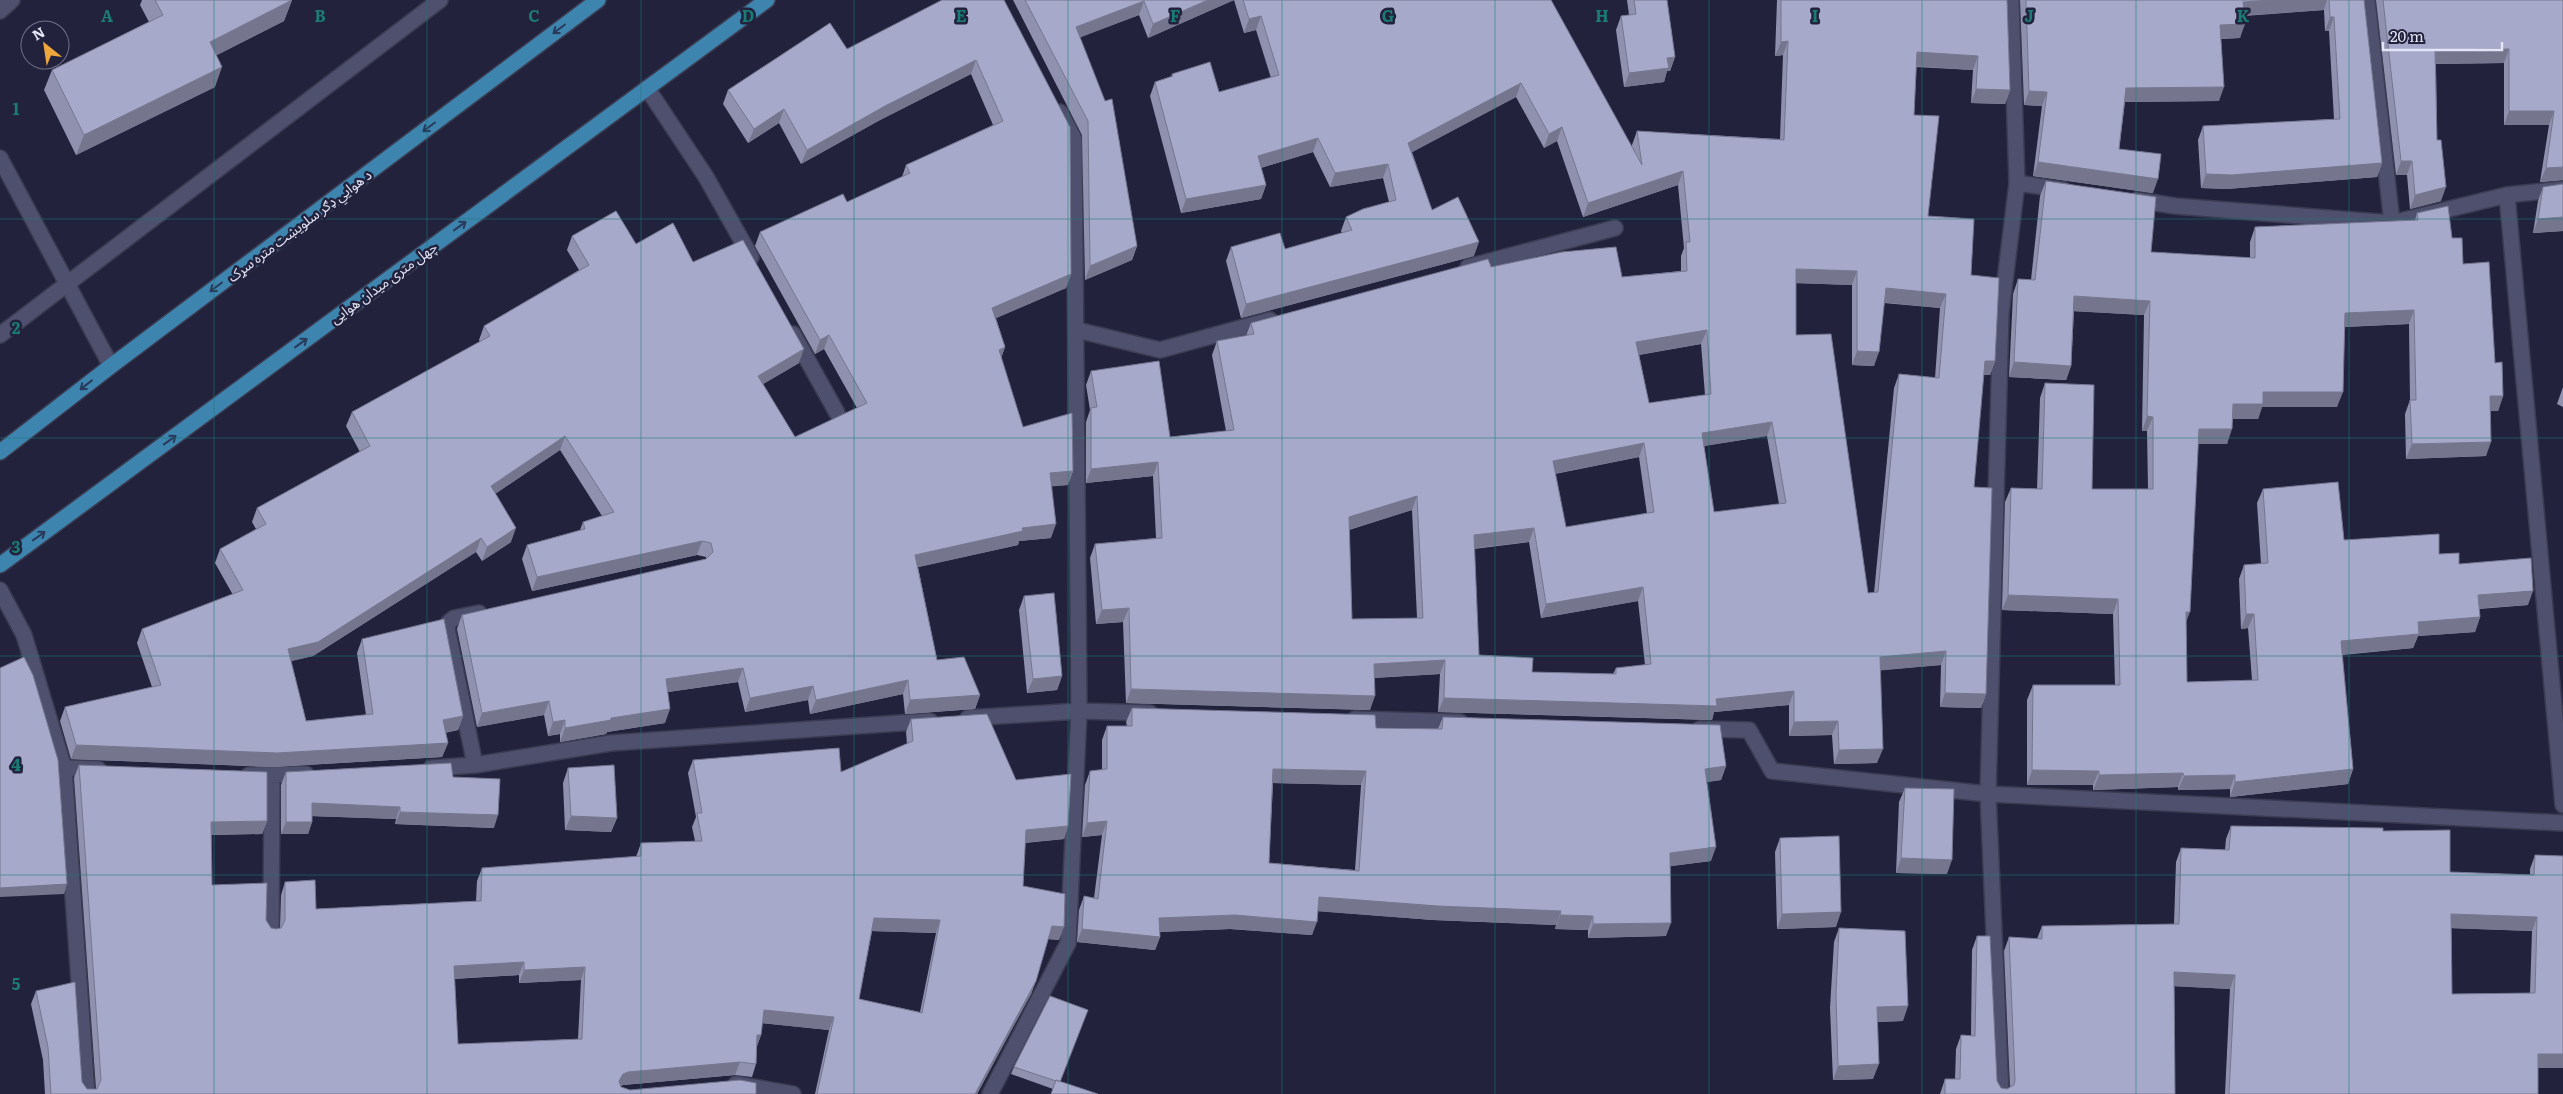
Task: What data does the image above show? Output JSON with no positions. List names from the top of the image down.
{
  "streets": {
    "main road": ["د هوايي ډګر سلویښت متره سړک", "چهل متری میدان هوایی"]
  },
  "one_way": ["د هوايي ډګر سلویښت متره سړک", "چهل متری میدان هوایی"],
  "scale_bar": "20 m",
  "north": "top left",
  "grid": {
    "columns": [
      "A",
      "B",
      "C",
      "D",
      "E",
      "F",
      "G",
      "H",
      "I",
      "J",
      "K"
    ],
    "rows": [
      "1",
      "2",
      "3",
      "4",
      "5"
    ]
  }
}
